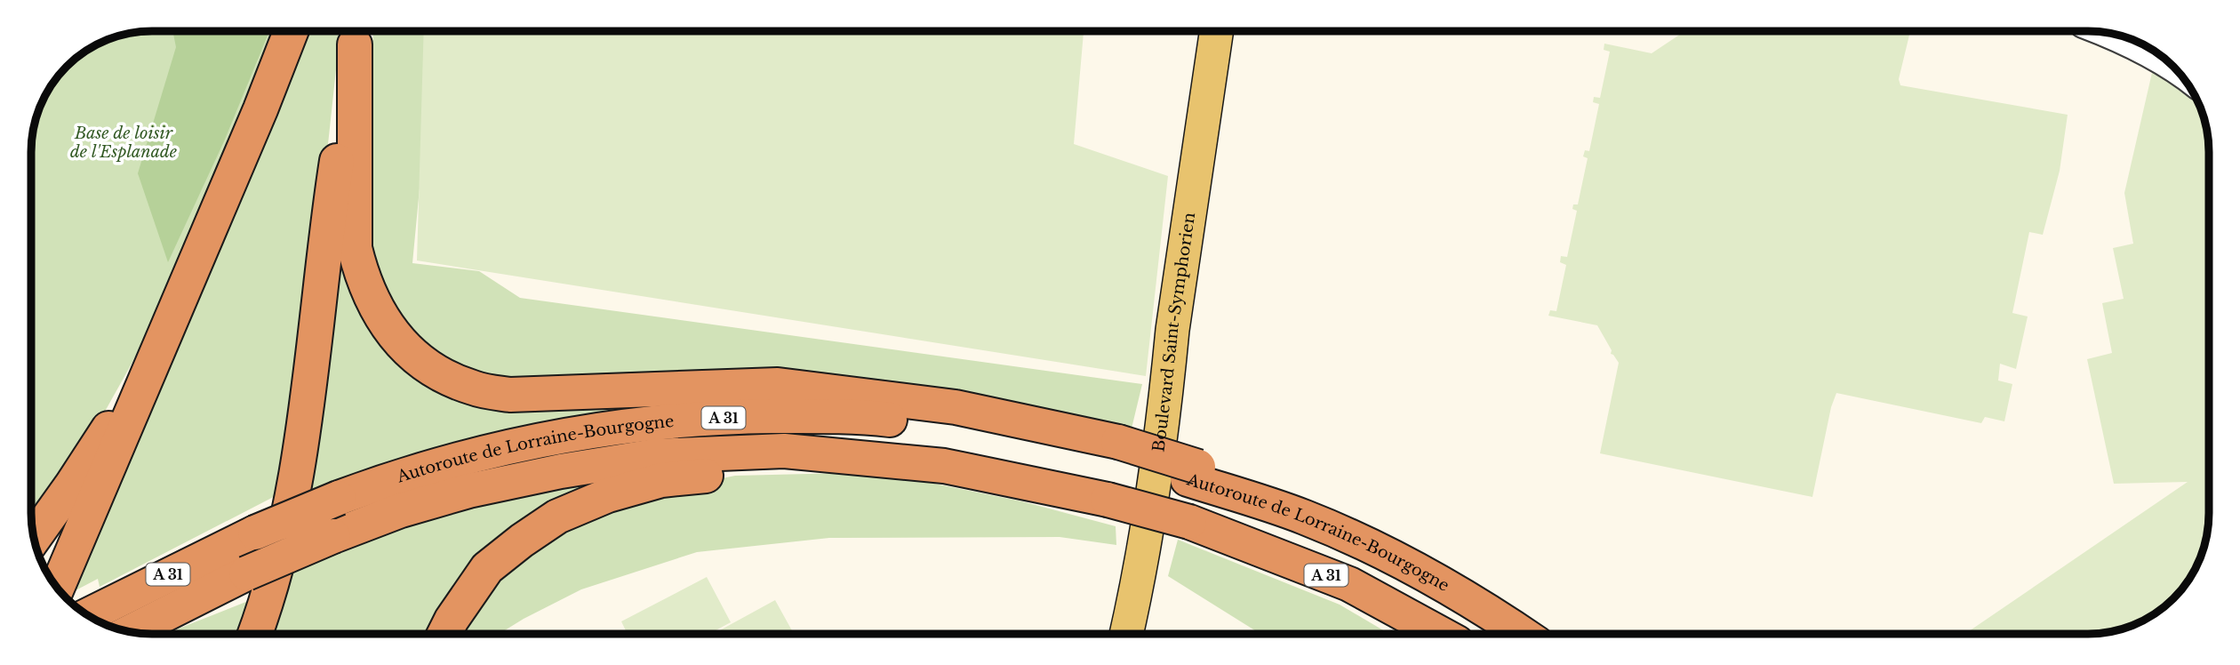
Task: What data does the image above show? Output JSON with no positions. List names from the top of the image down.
{
  "streets": {
    "highway": ["A 31", "Autoroute de Lorraine-Bourgogne"],
    "main road": ["Boulevard Saint-Symphorien"]
  },
  "parks": ["Base de loisir de l'Esplanade"]
}
